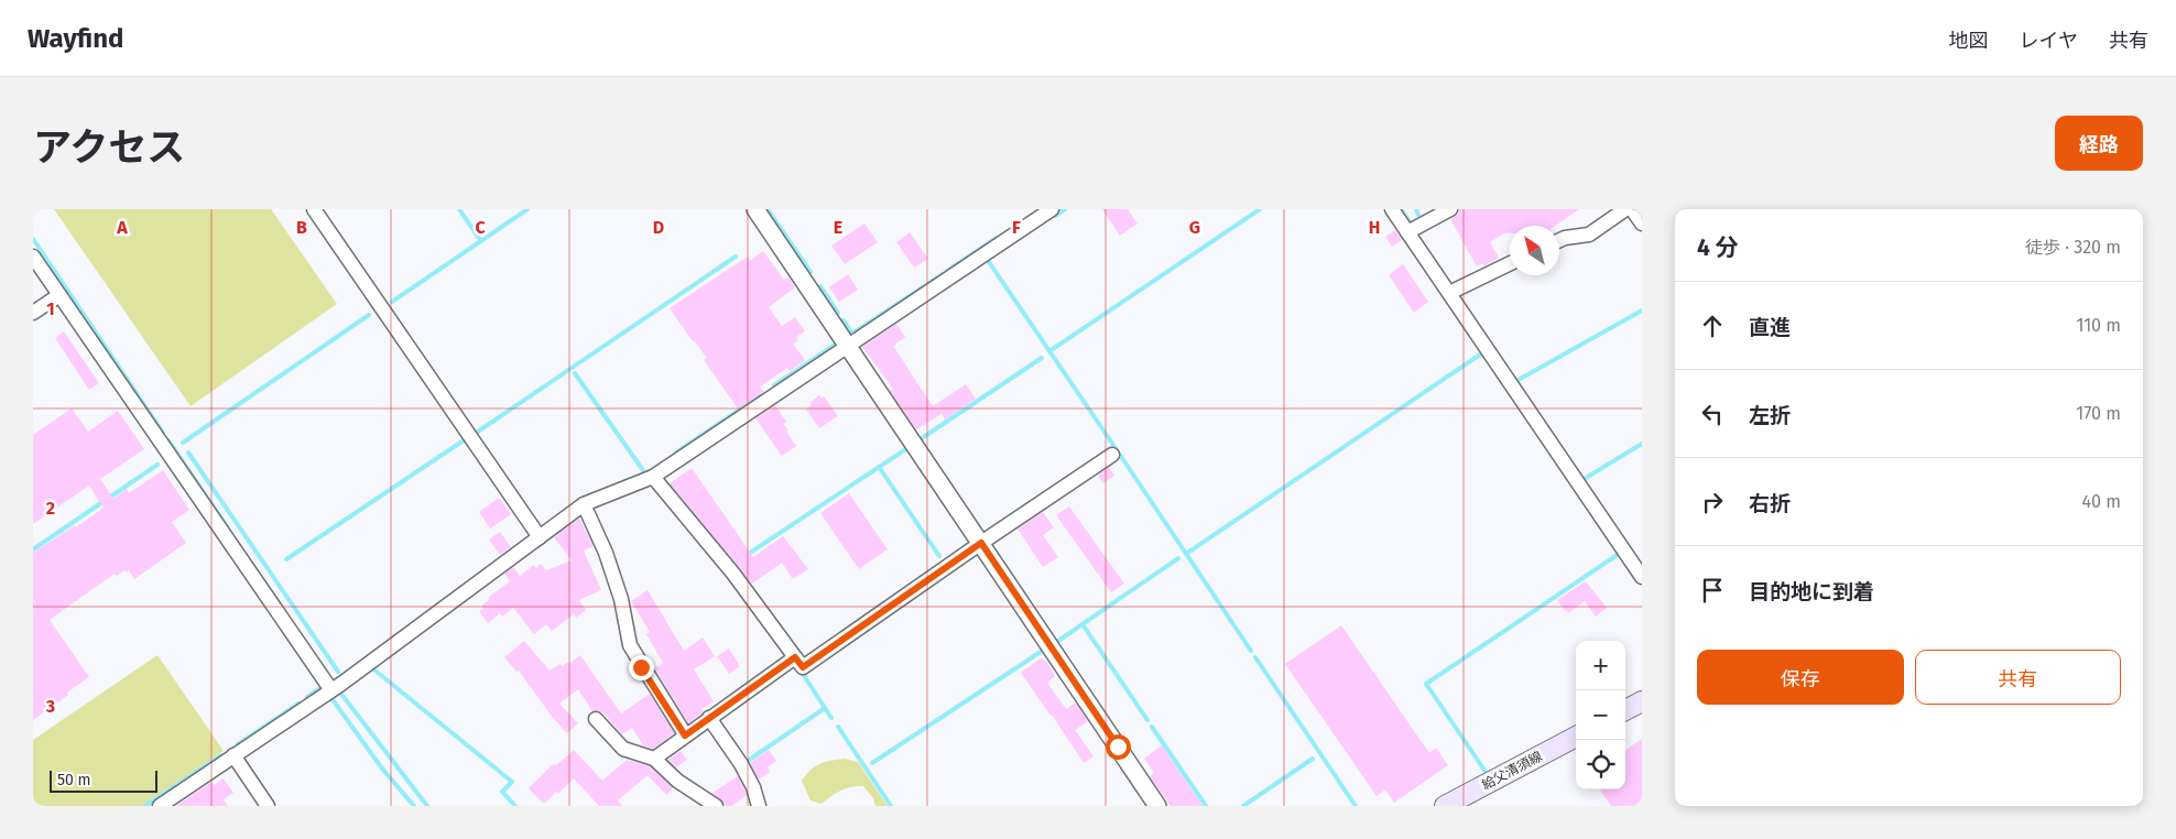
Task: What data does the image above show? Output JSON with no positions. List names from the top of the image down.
{
  "streets": {
    "main road": ["給父清須線"]
  },
  "scale_bar": "50 m",
  "north": "top left",
  "page": {
    "header": "Wayfind",
    "nav": ["地図", "レイヤ", "共有"],
    "title": "アクセス",
    "buttons": [
      "経路",
      ["保存", "共有"]
    ],
    "heading": ["4 分", "徒歩 · 320 m"],
    "list": [
      ["直進", "110 m"],
      ["左折", "170 m"],
      ["右折", "40 m"],
      "目的地に到着"
    ],
    "map_buttons": ["+", "−"],
    "scale": "50 m"
  },
  "grid": {
    "columns": [
      "A",
      "B",
      "C",
      "D",
      "E",
      "F",
      "G",
      "H"
    ],
    "rows": ["1", "2", "3"]
  }
}
